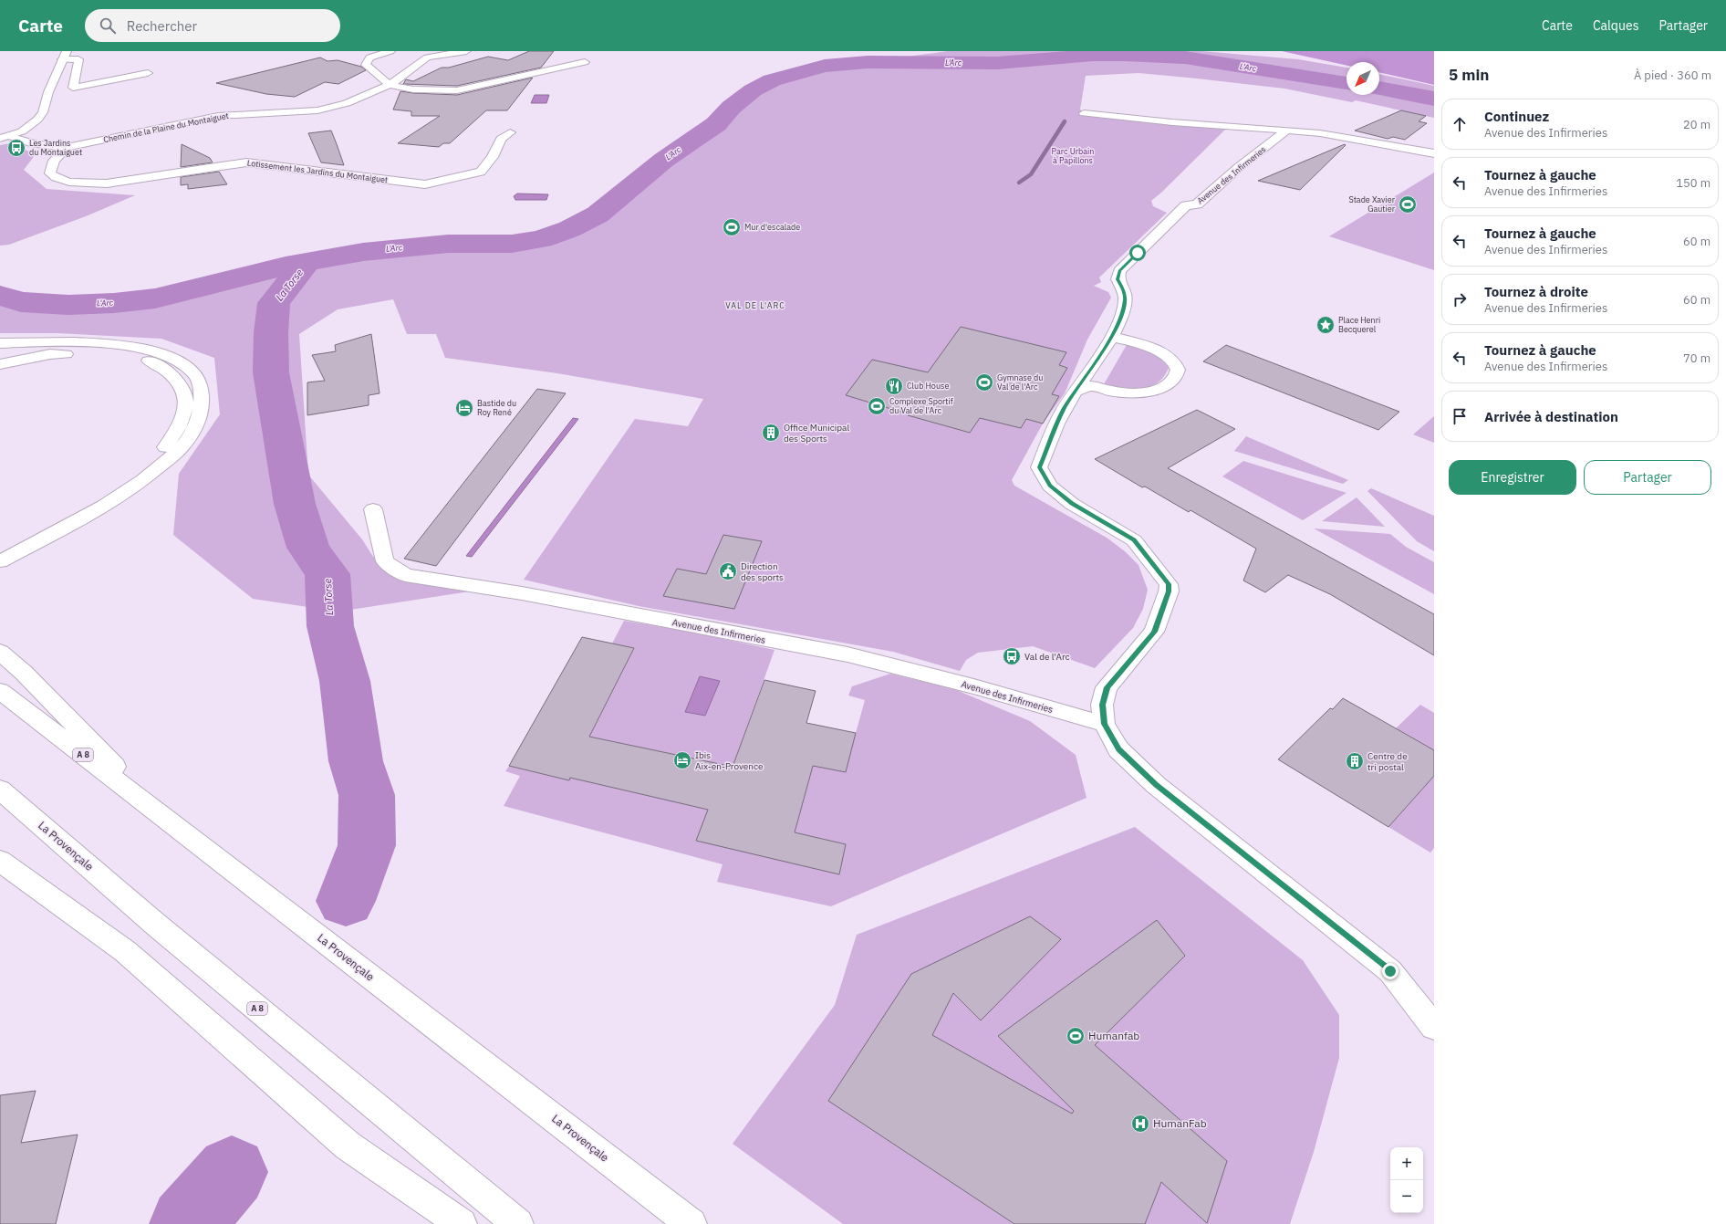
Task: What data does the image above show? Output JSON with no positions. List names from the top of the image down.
{
  "streets": {
    "main road": [
      "Chemin de la Plaine du Montaiguet",
      "Lotissement les Jardins du Montaiguet",
      "Avenue des Infirmeries",
      "A 8",
      "La Provençale"
    ]
  },
  "crossings": [
    ["Chemin de la Plaine du Montaiguet", "Lotissement les Jardins du Montaiguet"]
  ],
  "districts": ["VAL DE L'ARC"],
  "water": ["L'Arc", "La Torse"],
  "parks": ["Parc Urbain à Papillons"],
  "places": {
    "bus stop": ["Les Jardins du Montaiguet", "Val de l'Arc"],
    "sports": [
      "Stade Xavier Gautier",
      "Mur d'escalade",
      "Gymnase du Val de l'Arc",
      "Complexe Sportif du Val de l'Arc",
      "Humanfab"
    ],
    "place": ["Place Henri Becquerel"],
    "restaurant": ["Club House"],
    "hotel": ["Bastide du Roy René", "Ibis Aix-en-Provence"],
    "building": ["Office Municipal des Sports", "Centre de tri postal"],
    "public building": ["Direction des sports"],
    "hospital": ["HumanFab"]
  },
  "north": "bottom left",
  "page": {
    "header": "Carte",
    "search": "Rechercher",
    "nav": ["Carte", "Calques", "Partager"],
    "heading": ["5 min", "À pied · 360 m"],
    "list": [
      ["Continuez", "Avenue des Infirmeries", "20 m"],
      ["Tournez à gauche", "Avenue des Infirmeries", "150 m"],
      ["Tournez à gauche", "Avenue des Infirmeries", "60 m"],
      ["Tournez à droite", "Avenue des Infirmeries", "60 m"],
      ["Tournez à gauche", "Avenue des Infirmeries", "70 m"],
      "Arrivée à destination"
    ],
    "buttons": ["Enregistrer", "Partager"],
    "map_buttons": ["+", "−"]
  }
}
